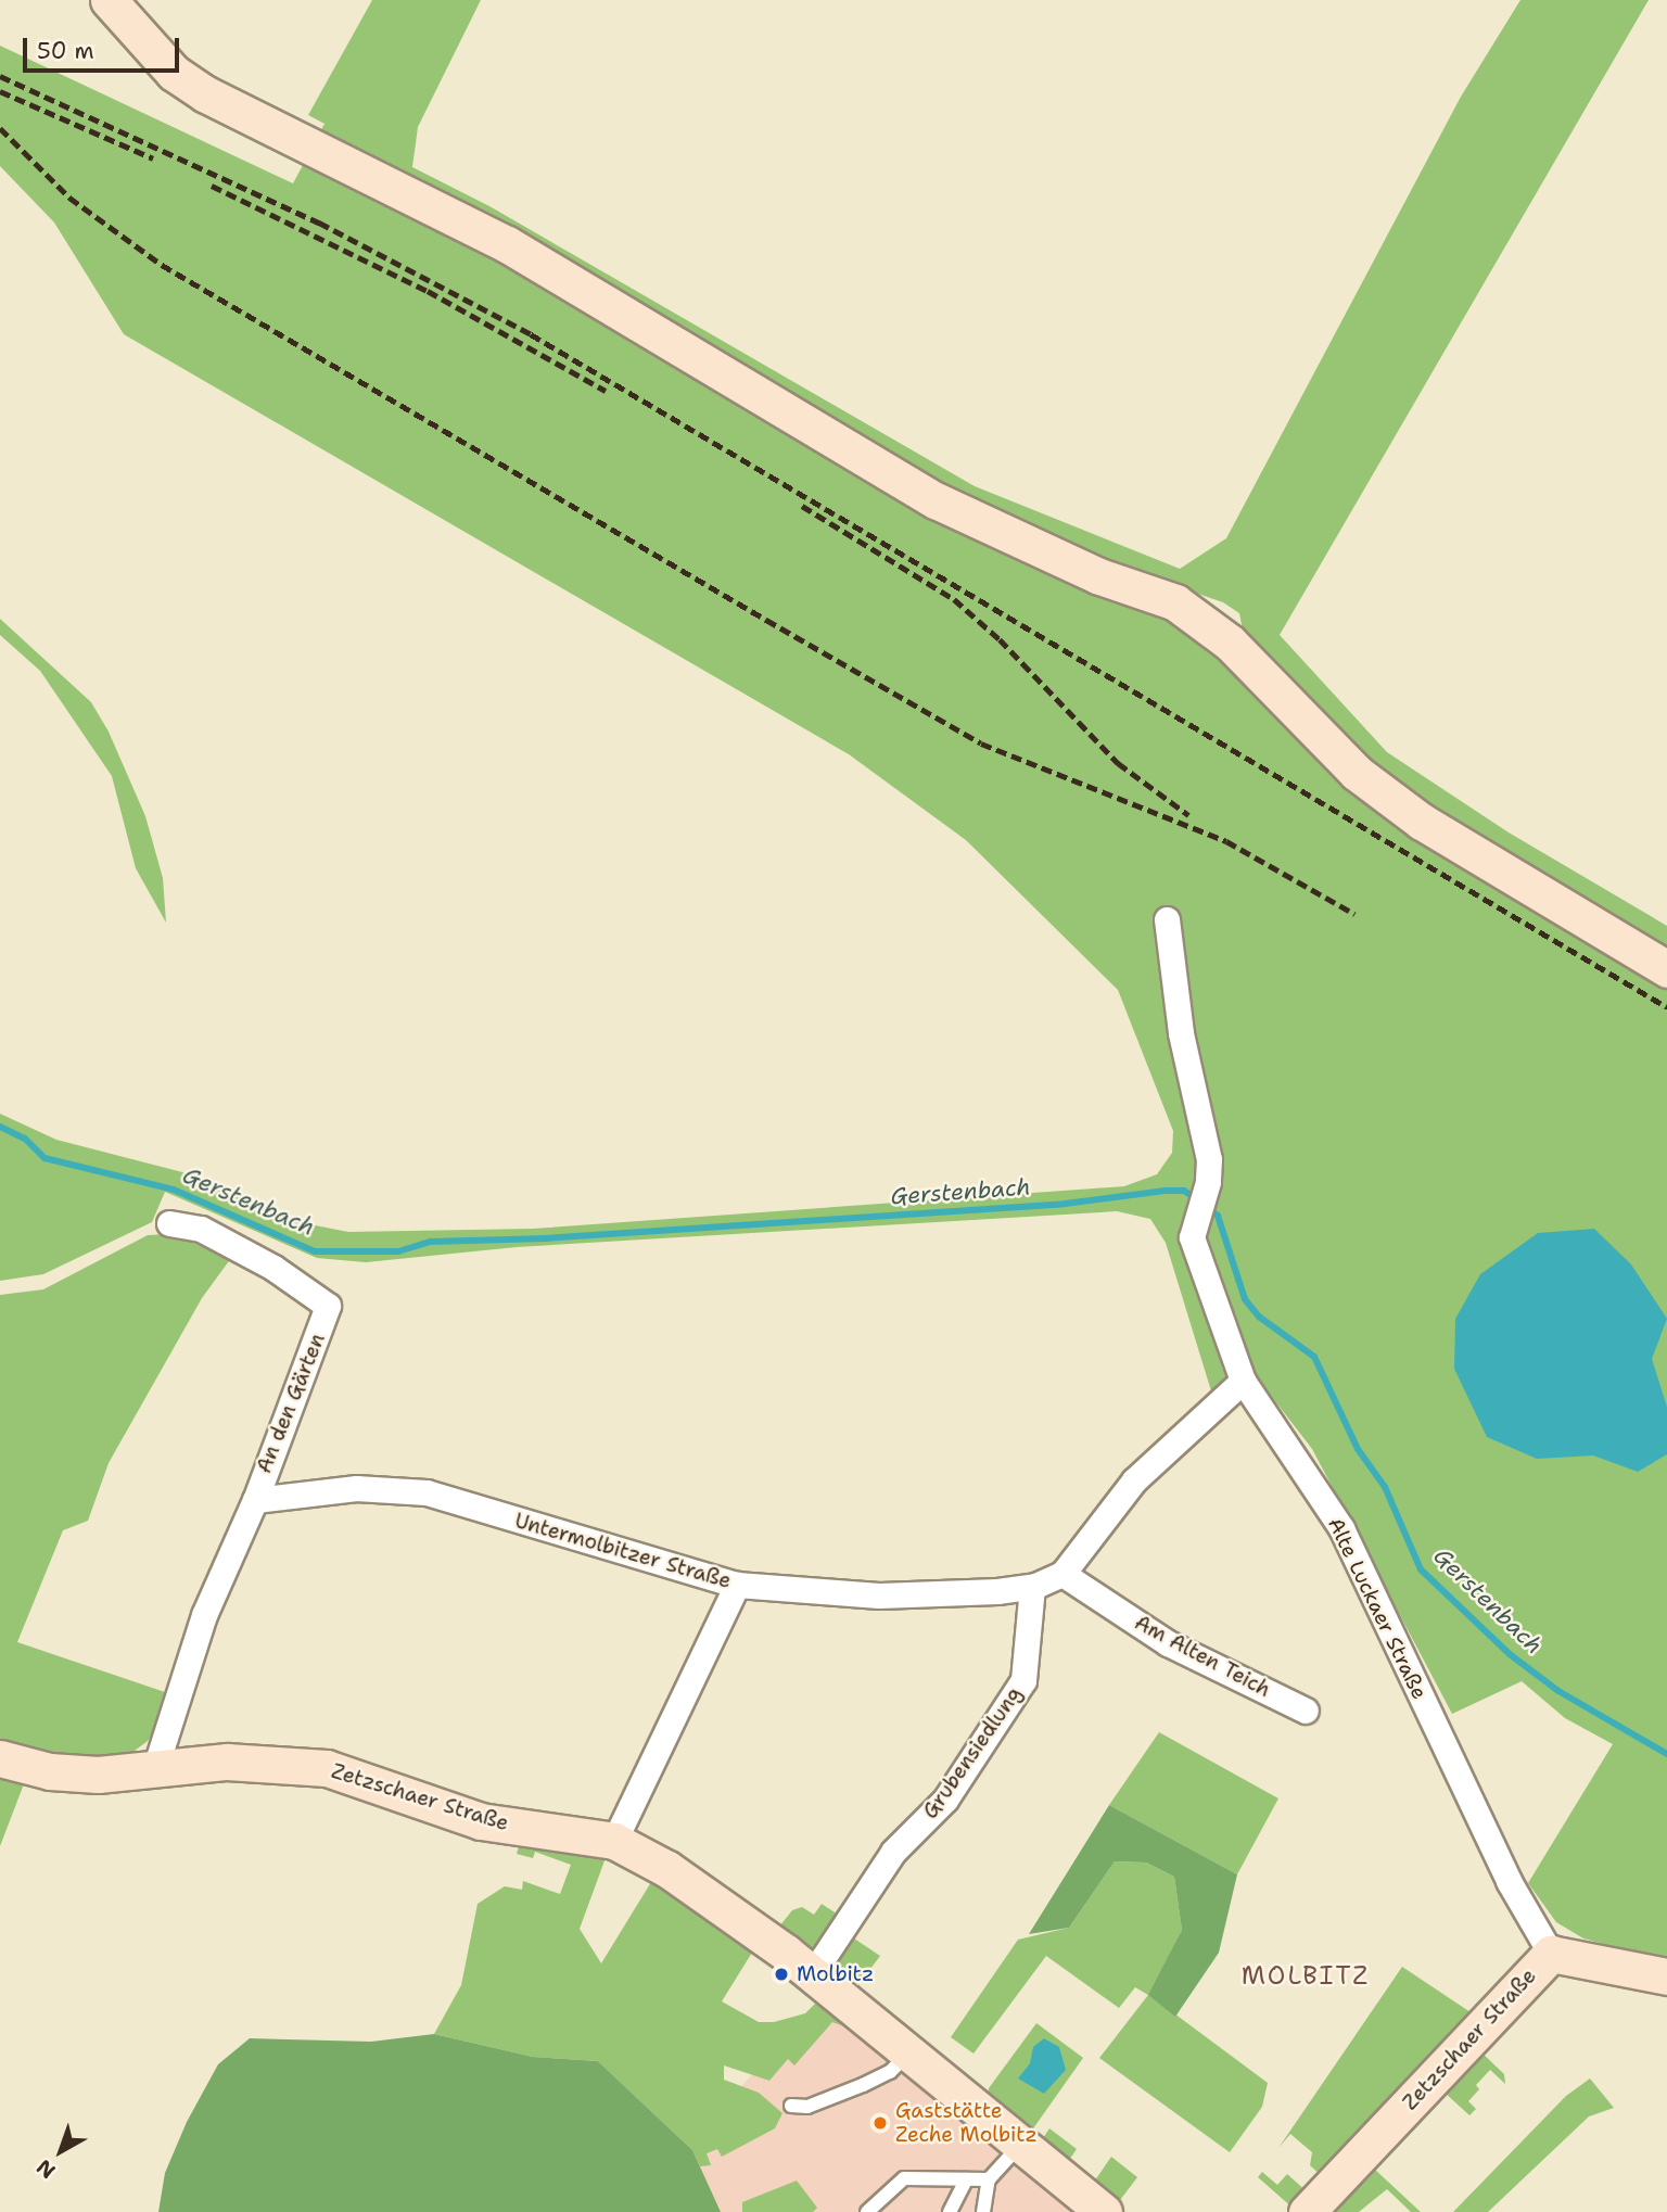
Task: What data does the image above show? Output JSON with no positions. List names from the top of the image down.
{
  "streets": {
    "street": [
      "An den Gärten",
      "Untermolbitzer Straße",
      "Alte Luckaer Straße",
      "Am Alten Teich",
      "Grubensiedlung",
      "Zetzschaer Straße"
    ]
  },
  "crossings": [
    ["An den Gärten", "Untermolbitzer Straße"],
    ["Untermolbitzer Straße", "Alte Luckaer Straße"],
    ["Untermolbitzer Straße", "Am Alten Teich"],
    ["Untermolbitzer Straße", "Grubensiedlung"],
    ["Alte Luckaer Straße", "Zetzschaer Straße"],
    ["Grubensiedlung", "Zetzschaer Straße"]
  ],
  "districts": ["MOLBITZ"],
  "water": ["Gerstenbach"],
  "places": ["Molbitz", "Gaststätte Zeche Molbitz"],
  "scale_bar": "50 m",
  "north": "bottom left"
}
